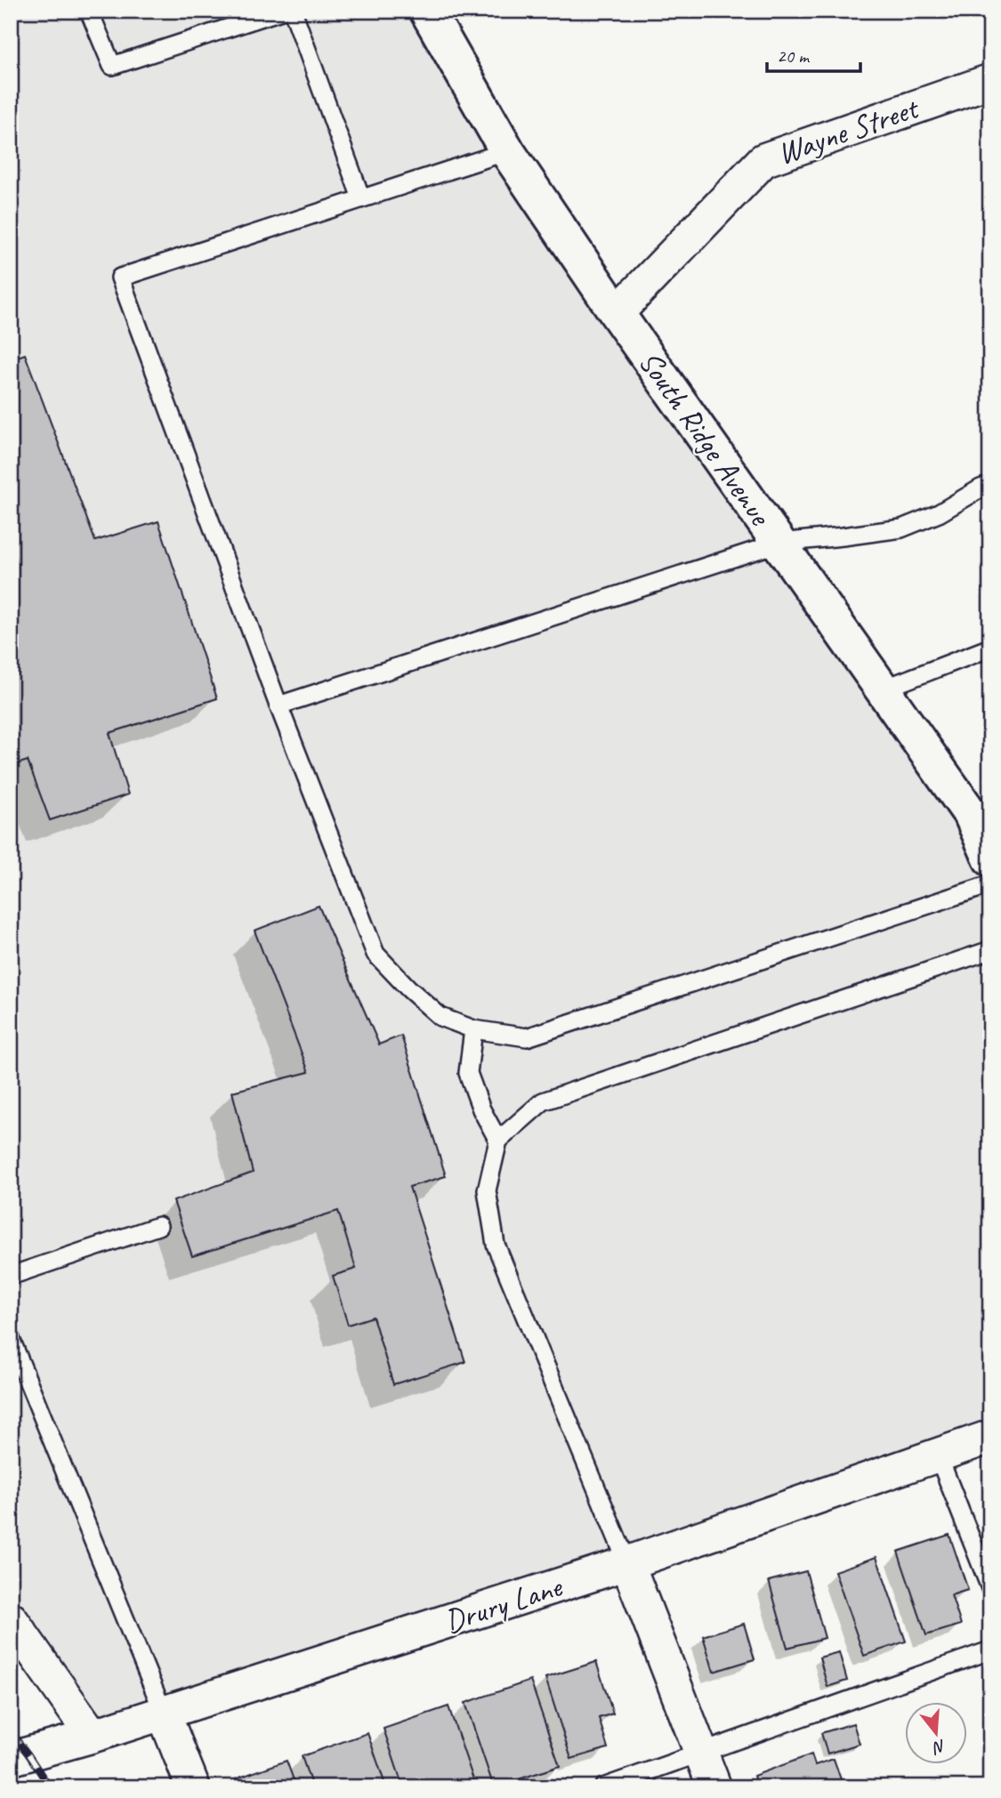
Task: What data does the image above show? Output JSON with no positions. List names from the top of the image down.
{
  "streets": {
    "street": ["Wayne Street", "South Ridge Avenue", "Drury Lane"]
  },
  "crossings": [
    ["Wayne Street", "South Ridge Avenue"]
  ],
  "scale_bar": "20 m",
  "north": "bottom"
}
